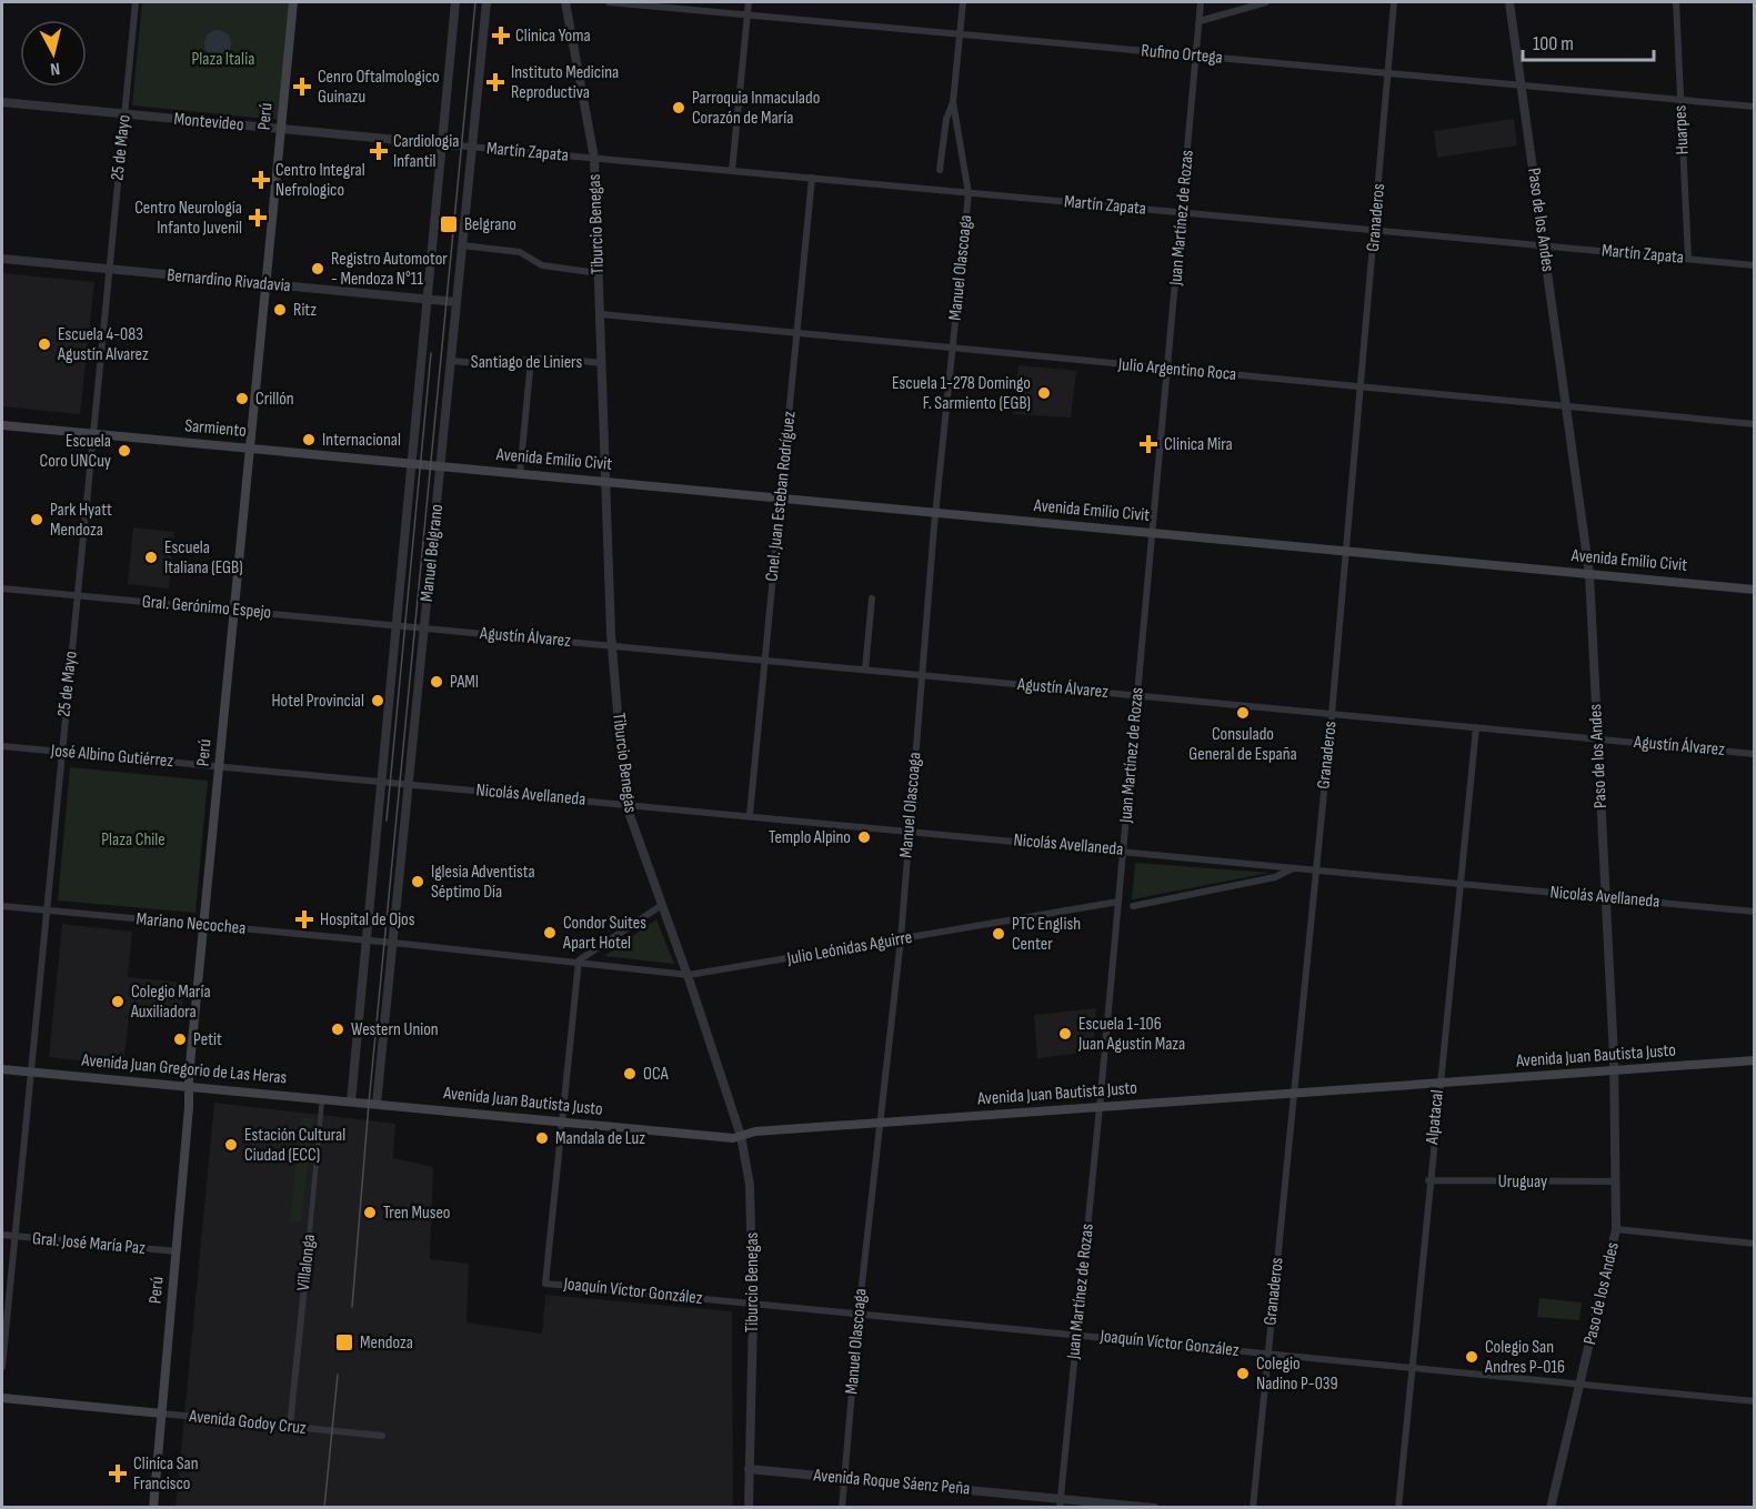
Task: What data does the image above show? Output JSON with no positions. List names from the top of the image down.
{
  "streets": {
    "main road": [
      "Perú",
      "Sarmiento",
      "Avenida Emilio Civit",
      "Avenida Juan Bautista Justo",
      "Avenida Juan Gregorio de Las Heras"
    ],
    "street": [
      "Rufino Ortega",
      "Montevideo",
      "Huarpes",
      "25 de Mayo",
      "Martín Zapata",
      "Juan Martínez de Rozas",
      "Granaderos",
      "Paso de los Andes",
      "Tiburcio Benegas",
      "Manuel Olascoaga",
      "Bernardino Rivadavia",
      "Santiago de Liniers",
      "Julio Argentino Roca",
      "Cnel. Juan Esteban Rodríguez",
      "Manuel Belgrano",
      "Gral. Gerónimo Espejo",
      "Agustín Álvarez",
      "José Albino Gutiérrez",
      "Nicolás Avellaneda",
      "Mariano Necochea",
      "Julio Leónidas Aguirre",
      "Alpatacal",
      "Uruguay",
      "Gral. José María Paz",
      "Villalonga",
      "Joaquín Víctor González",
      "Avenida Godoy Cruz",
      "Avenida Roque Sáenz Peña"
    ]
  },
  "crossings": [
    ["Rufino Ortega", "Huarpes"],
    ["Rufino Ortega", "Juan Martínez de Rozas"],
    ["Rufino Ortega", "Granaderos"],
    ["Rufino Ortega", "Paso de los Andes"],
    ["Rufino Ortega", "Manuel Olascoaga"],
    ["Perú", "Montevideo"],
    ["Perú", "Bernardino Rivadavia"],
    ["Perú", "Sarmiento"],
    ["Perú", "Gral. Gerónimo Espejo"],
    ["Perú", "José Albino Gutiérrez"],
    ["Perú", "Mariano Necochea"],
    ["Perú", "Avenida Juan Gregorio de Las Heras"],
    ["Perú", "Gral. José María Paz"],
    ["Perú", "Avenida Godoy Cruz"],
    ["Montevideo", "25 de Mayo"],
    ["Montevideo", "Martín Zapata"],
    ["Montevideo", "Manuel Belgrano"],
    ["Huarpes", "Martín Zapata"],
    ["25 de Mayo", "Bernardino Rivadavia"],
    ["25 de Mayo", "Sarmiento"],
    ["25 de Mayo", "Gral. Gerónimo Espejo"],
    ["25 de Mayo", "José Albino Gutiérrez"],
    ["25 de Mayo", "Mariano Necochea"],
    ["25 de Mayo", "Avenida Juan Gregorio de Las Heras"],
    ["25 de Mayo", "Gral. José María Paz"],
    ["Martín Zapata", "Juan Martínez de Rozas"],
    ["Martín Zapata", "Granaderos"],
    ["Martín Zapata", "Paso de los Andes"],
    ["Martín Zapata", "Tiburcio Benegas"],
    ["Martín Zapata", "Manuel Olascoaga"],
    ["Martín Zapata", "Cnel. Juan Esteban Rodríguez"],
    ["Martín Zapata", "Manuel Belgrano"],
    ["Juan Martínez de Rozas", "Julio Argentino Roca"],
    ["Juan Martínez de Rozas", "Avenida Emilio Civit"],
    ["Juan Martínez de Rozas", "Agustín Álvarez"],
    ["Juan Martínez de Rozas", "Nicolás Avellaneda"],
    ["Juan Martínez de Rozas", "Julio Leónidas Aguirre"],
    ["Juan Martínez de Rozas", "Avenida Juan Bautista Justo"],
    ["Juan Martínez de Rozas", "Joaquín Víctor González"],
    ["Juan Martínez de Rozas", "Avenida Roque Sáenz Peña"],
    ["Granaderos", "Julio Argentino Roca"],
    ["Granaderos", "Avenida Emilio Civit"],
    ["Granaderos", "Agustín Álvarez"],
    ["Granaderos", "Nicolás Avellaneda"],
    ["Granaderos", "Avenida Juan Bautista Justo"],
    ["Granaderos", "Joaquín Víctor González"],
    ["Paso de los Andes", "Julio Argentino Roca"],
    ["Paso de los Andes", "Avenida Emilio Civit"],
    ["Paso de los Andes", "Agustín Álvarez"],
    ["Paso de los Andes", "Nicolás Avellaneda"],
    ["Paso de los Andes", "Avenida Juan Bautista Justo"],
    ["Paso de los Andes", "Uruguay"],
    ["Paso de los Andes", "Joaquín Víctor González"],
    ["Tiburcio Benegas", "Santiago de Liniers"],
    ["Tiburcio Benegas", "Julio Argentino Roca"],
    ["Tiburcio Benegas", "Avenida Emilio Civit"],
    ["Tiburcio Benegas", "Agustín Álvarez"],
    ["Tiburcio Benegas", "Nicolás Avellaneda"],
    ["Tiburcio Benegas", "Julio Leónidas Aguirre"],
    ["Tiburcio Benegas", "Avenida Juan Bautista Justo"],
    ["Tiburcio Benegas", "Joaquín Víctor González"],
    ["Tiburcio Benegas", "Avenida Roque Sáenz Peña"],
    ["Manuel Olascoaga", "Julio Argentino Roca"],
    ["Manuel Olascoaga", "Avenida Emilio Civit"],
    ["Manuel Olascoaga", "Agustín Álvarez"],
    ["Manuel Olascoaga", "Nicolás Avellaneda"],
    ["Manuel Olascoaga", "Julio Leónidas Aguirre"],
    ["Manuel Olascoaga", "Avenida Juan Bautista Justo"],
    ["Manuel Olascoaga", "Joaquín Víctor González"],
    ["Manuel Olascoaga", "Avenida Roque Sáenz Peña"],
    ["Bernardino Rivadavia", "Manuel Belgrano"],
    ["Santiago de Liniers", "Manuel Belgrano"],
    ["Julio Argentino Roca", "Cnel. Juan Esteban Rodríguez"],
    ["Sarmiento", "Avenida Emilio Civit"],
    ["Sarmiento", "Manuel Belgrano"],
    ["Avenida Emilio Civit", "Cnel. Juan Esteban Rodríguez"],
    ["Avenida Emilio Civit", "Manuel Belgrano"],
    ["Cnel. Juan Esteban Rodríguez", "Agustín Álvarez"],
    ["Cnel. Juan Esteban Rodríguez", "Nicolás Avellaneda"],
    ["Manuel Belgrano", "Gral. Gerónimo Espejo"],
    ["Manuel Belgrano", "Agustín Álvarez"],
    ["Manuel Belgrano", "José Albino Gutiérrez"],
    ["Manuel Belgrano", "Nicolás Avellaneda"],
    ["Manuel Belgrano", "Mariano Necochea"],
    ["Manuel Belgrano", "Julio Leónidas Aguirre"],
    ["Manuel Belgrano", "Avenida Juan Bautista Justo"],
    ["Manuel Belgrano", "Avenida Juan Gregorio de Las Heras"],
    ["Gral. Gerónimo Espejo", "Agustín Álvarez"],
    ["Agustín Álvarez", "Alpatacal"],
    ["José Albino Gutiérrez", "Nicolás Avellaneda"],
    ["Nicolás Avellaneda", "Alpatacal"],
    ["Mariano Necochea", "Julio Leónidas Aguirre"],
    ["Avenida Juan Bautista Justo", "Avenida Juan Gregorio de Las Heras"],
    ["Avenida Juan Bautista Justo", "Alpatacal"],
    ["Avenida Juan Bautista Justo", "Joaquín Víctor González"],
    ["Avenida Juan Gregorio de Las Heras", "Villalonga"],
    ["Alpatacal", "Uruguay"],
    ["Alpatacal", "Joaquín Víctor González"],
    ["Villalonga", "Avenida Godoy Cruz"]
  ],
  "parks": ["Plaza Italia", "Plaza Chile"],
  "places": {
    "health": [
      "Clinica Yoma",
      "Instituto Medicina Reproductiva",
      "Cenro Oftalmologico Guinazu",
      "Cardiologia Infantil",
      "Centro Integral Nefrologico",
      "Centro Neurología Infanto Juvenil",
      "Clinica Mira",
      "Hospital de Ojos",
      "Cliníca San Francisco"
    ],
    "other": [
      "Parroquia Inmaculado Corazón de María",
      "Registro Automotor - Mendoza N°11",
      "Ritz",
      "Escuela 4-083 Agustín Alvarez",
      "Escuela 1-278 Domingo F. Sarmiento (EGB)",
      "Crillón",
      "Internacional",
      "Escuela Coro UNCuy",
      "Park Hyatt Mendoza",
      "Escuela Italiana (EGB)",
      "PAMI",
      "Hotel Provincial",
      "Consulado General de España",
      "Templo Alpino",
      "Iglesia Adventista Séptimo Día",
      "Condor Suites Apart Hotel",
      "PTC English Center",
      "Colegio María Auxiliadora",
      "Western Union",
      "Escuela 1-106 Juan Agustín Maza",
      "Petit",
      "OCA",
      "Mandala de Luz",
      "Estación Cultural Ciudad (ECC)",
      "Tren Museo",
      "Colegio San Andres P-016",
      "Colegio Nadino P-039"
    ],
    "transit": ["Belgrano", "Mendoza"]
  },
  "scale_bar": "100 m",
  "north": "bottom"
}
